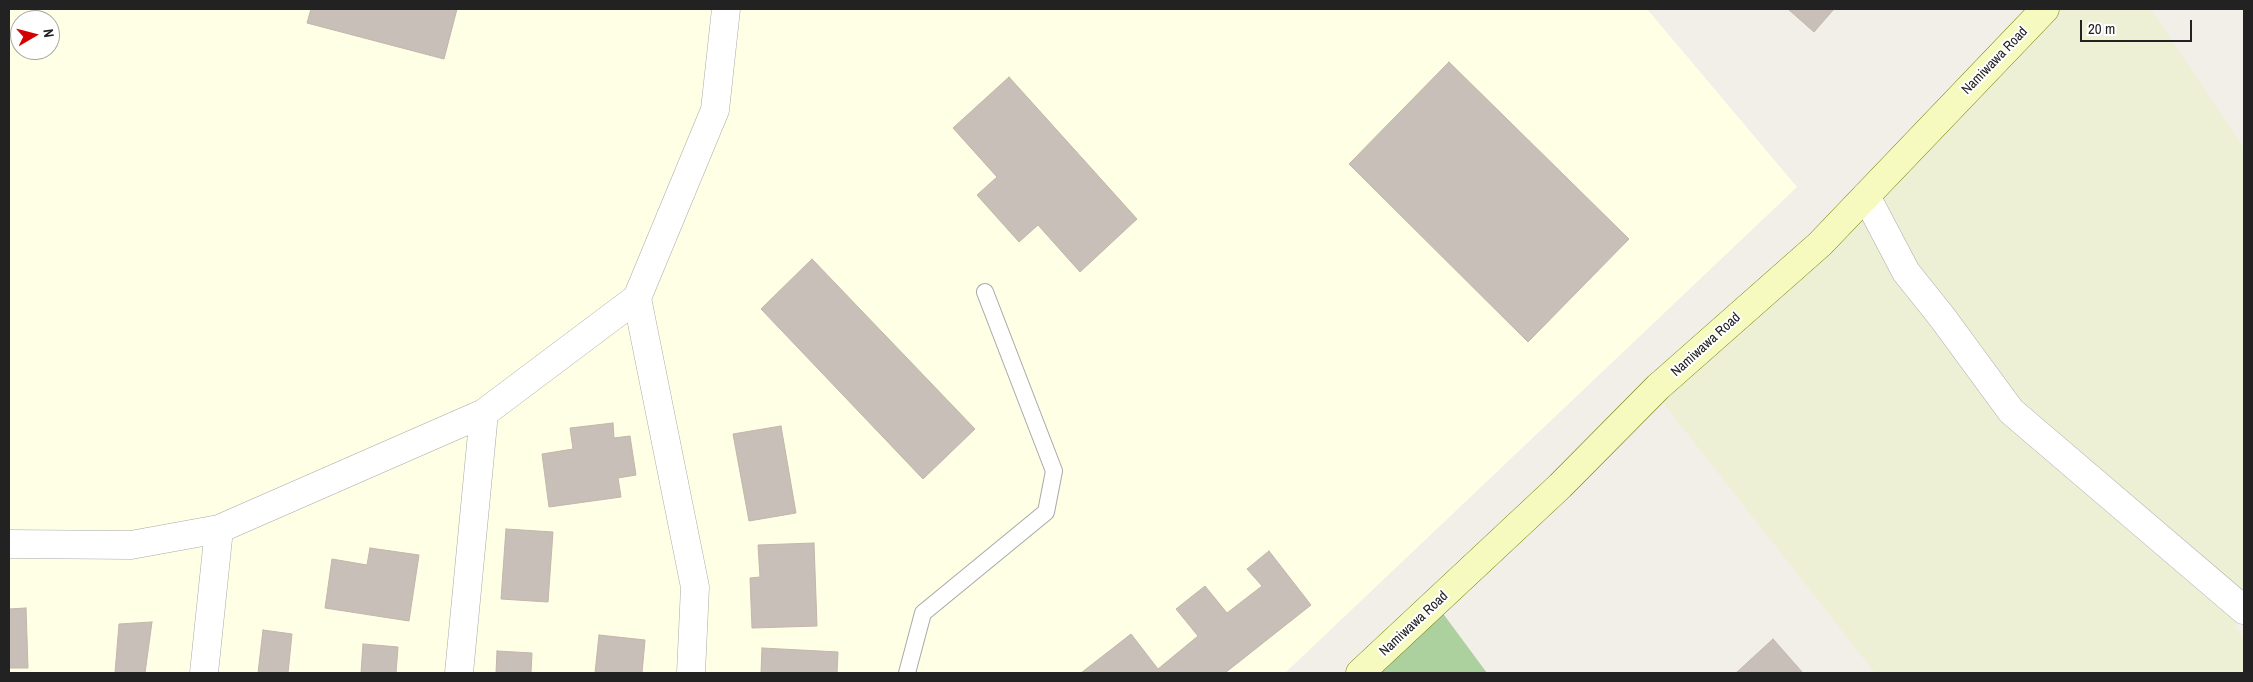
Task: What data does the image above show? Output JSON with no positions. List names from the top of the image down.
{
  "streets": {
    "street": ["Namiwawa Road"]
  },
  "scale_bar": "20 m",
  "north": "right"
}
